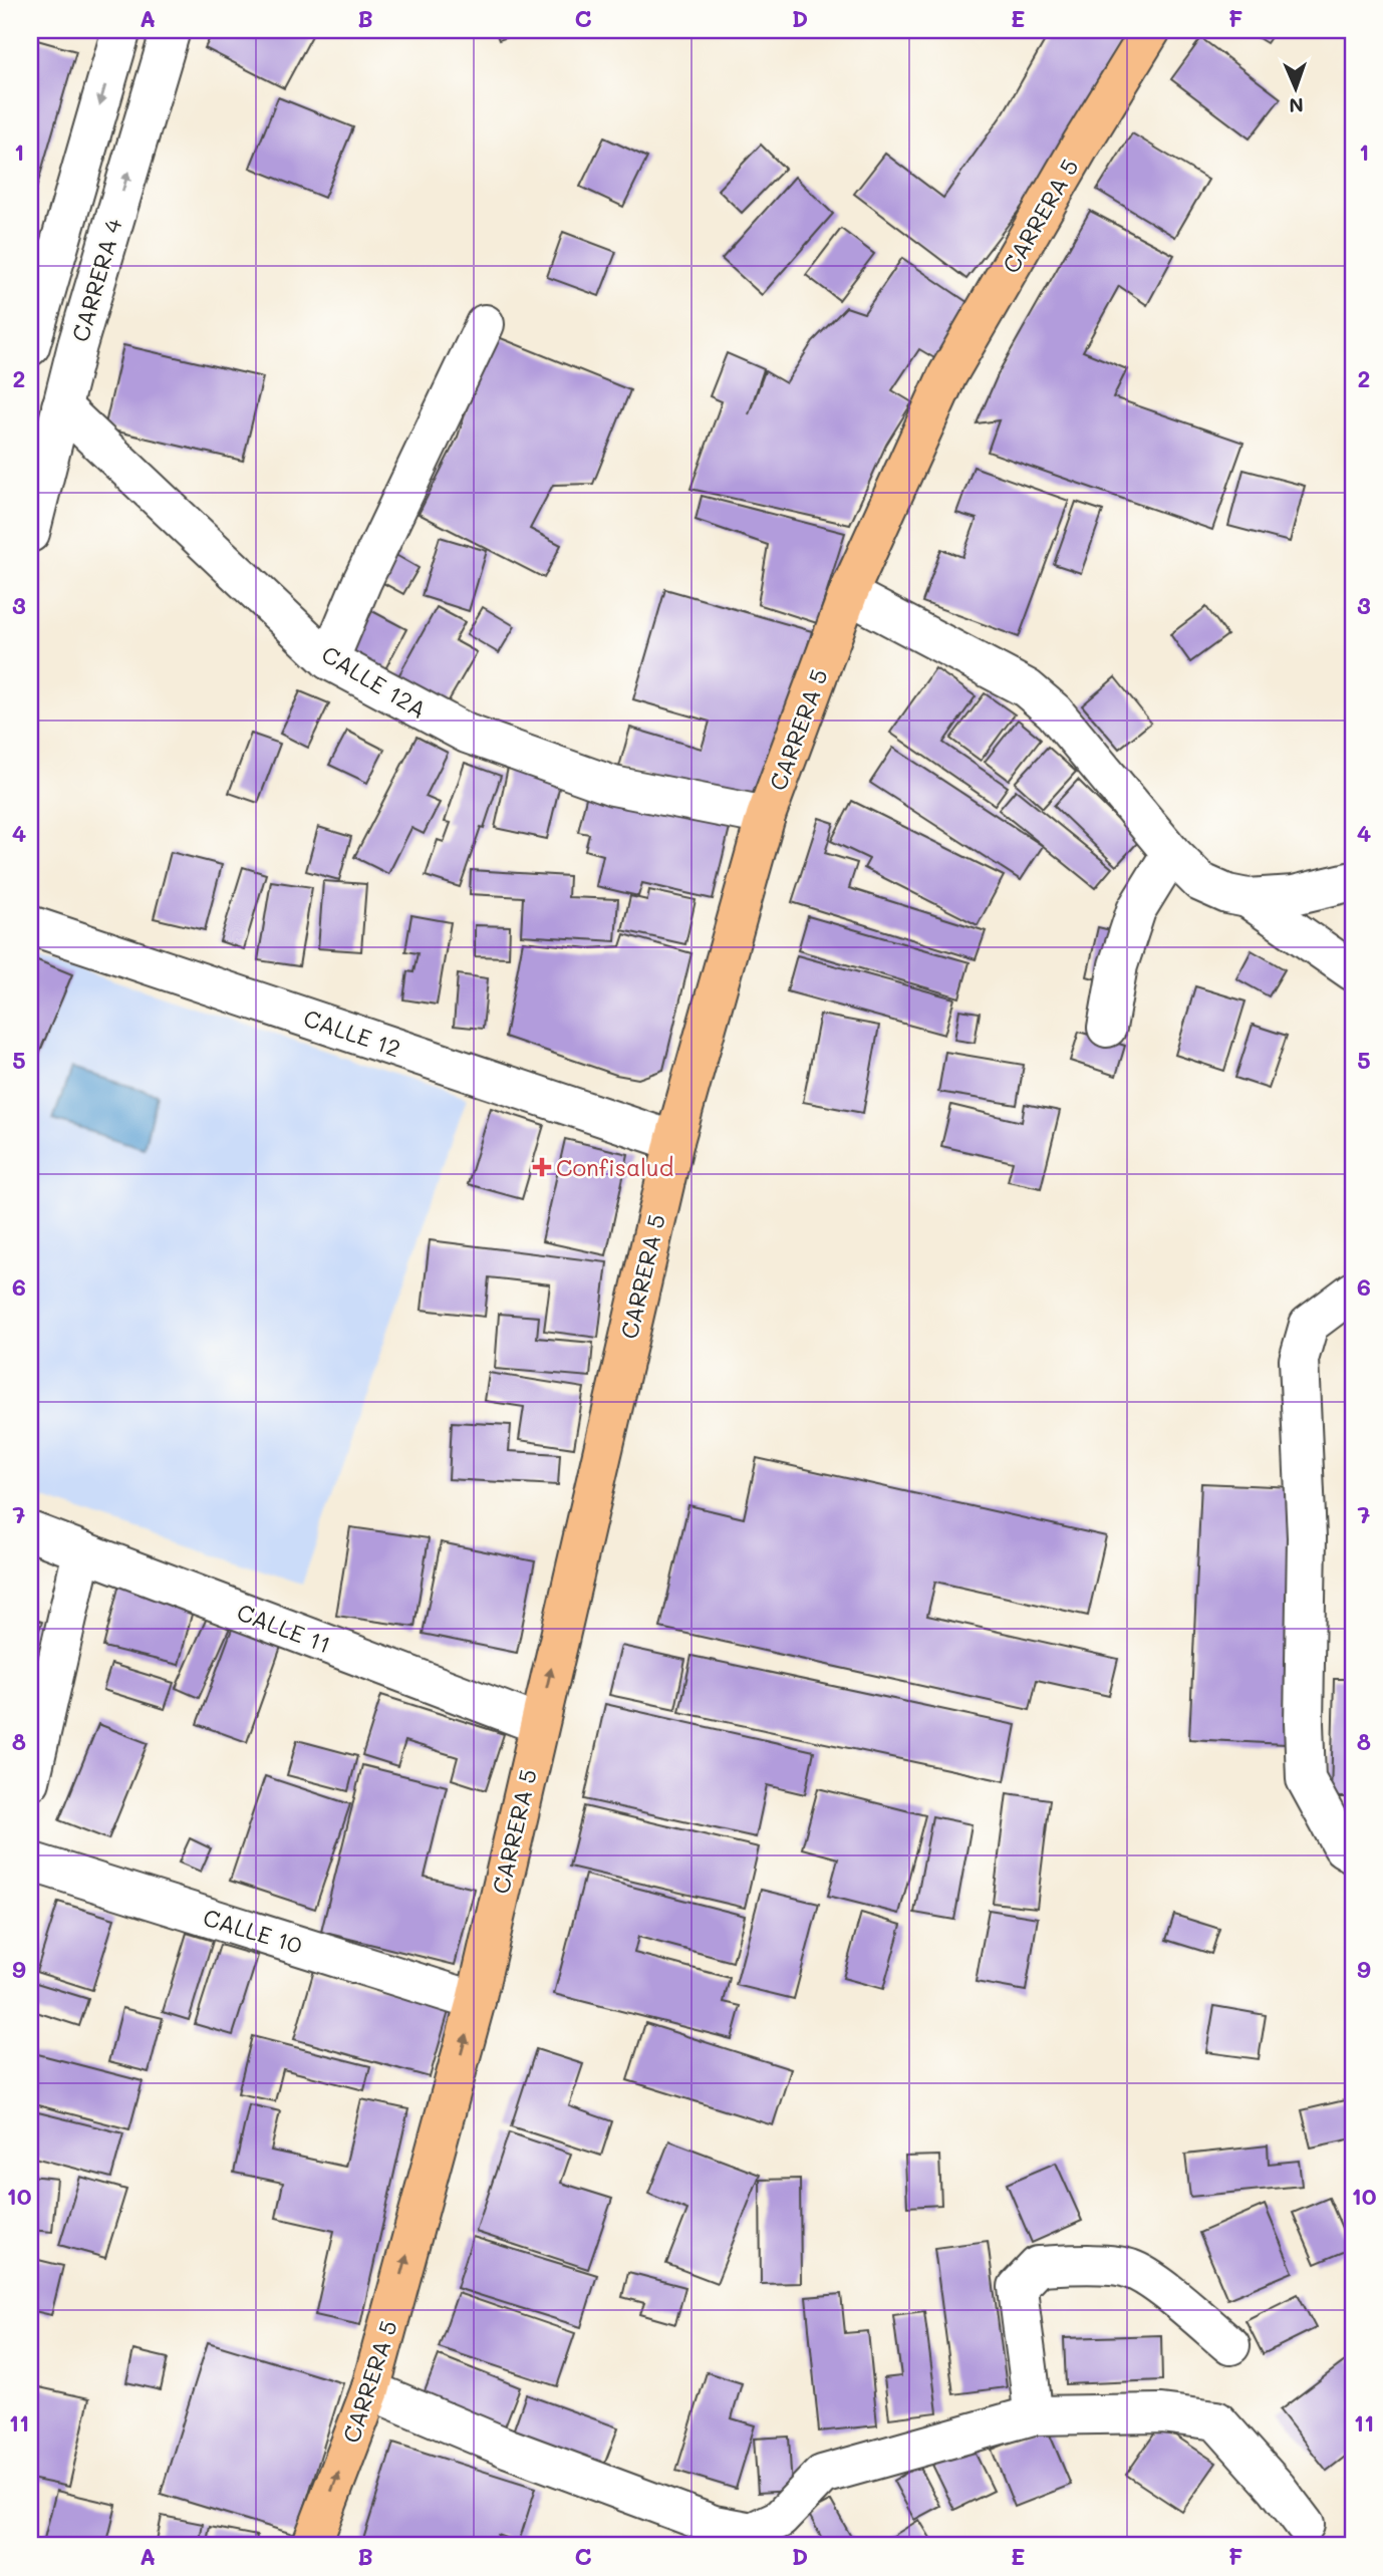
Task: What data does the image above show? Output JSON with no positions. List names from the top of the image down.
{
  "streets": {
    "main road": ["CARRERA 5"],
    "street": [
      "CARRERA 4",
      "CALLE 12A",
      "CALLE 12",
      "CALLE 11",
      "CALLE 10"
    ]
  },
  "crossings": [
    ["CARRERA 5", "CALLE 12A"],
    ["CARRERA 5", "CALLE 12"],
    ["CARRERA 5", "CALLE 11"],
    ["CARRERA 5", "CALLE 10"],
    ["CARRERA 4", "CALLE 12A"]
  ],
  "one_way": ["CARRERA 5"],
  "places": {
    "health": ["Confisalud"]
  },
  "north": "bottom",
  "grid": {
    "columns": [
      "A",
      "B",
      "C",
      "D",
      "E",
      "F"
    ],
    "rows": [
      "1",
      "2",
      "3",
      "4",
      "5",
      "6",
      "7",
      "8",
      "9",
      "10",
      "11"
    ]
  }
}
